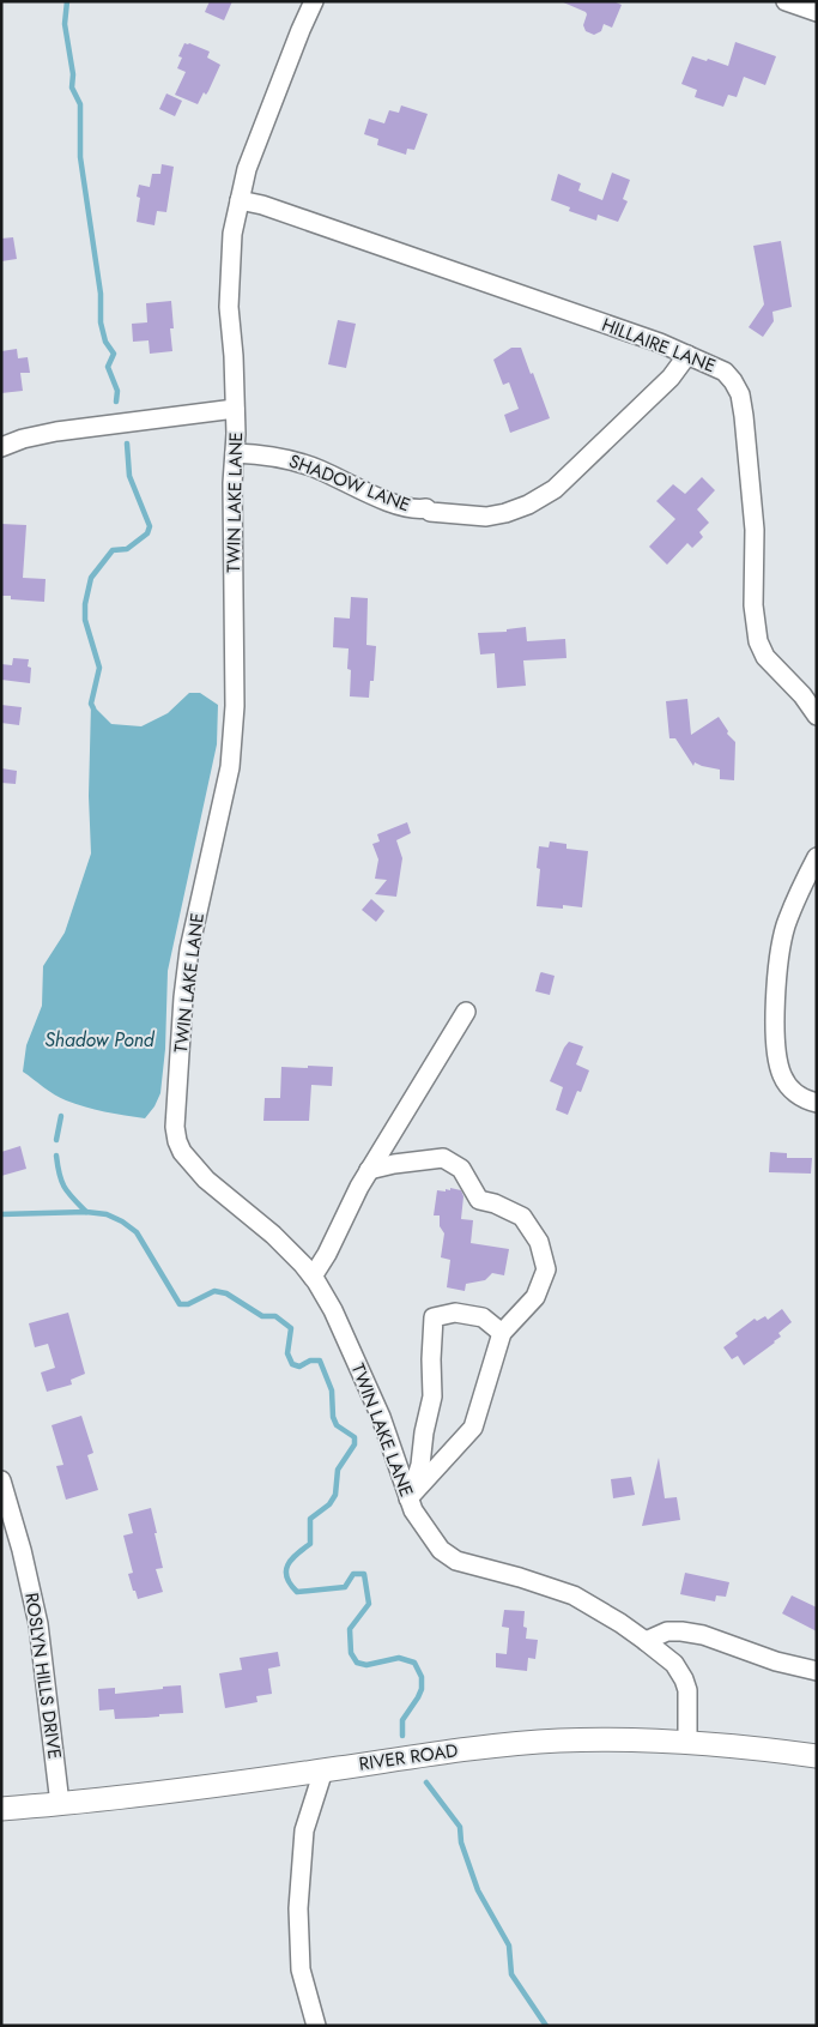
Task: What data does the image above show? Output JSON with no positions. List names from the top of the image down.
{
  "streets": {
    "main road": ["RIVER ROAD"],
    "street": [
      "HILLAIRE LANE",
      "SHADOW LANE",
      "TWIN LAKE LANE",
      "ROSLYN HILLS DRIVE"
    ]
  },
  "crossings": [
    ["HILLAIRE LANE", "SHADOW LANE"],
    ["HILLAIRE LANE", "TWIN LAKE LANE"],
    ["SHADOW LANE", "TWIN LAKE LANE"],
    ["TWIN LAKE LANE", "RIVER ROAD"],
    ["ROSLYN HILLS DRIVE", "RIVER ROAD"]
  ],
  "water": ["Shadow Pond"]
}
